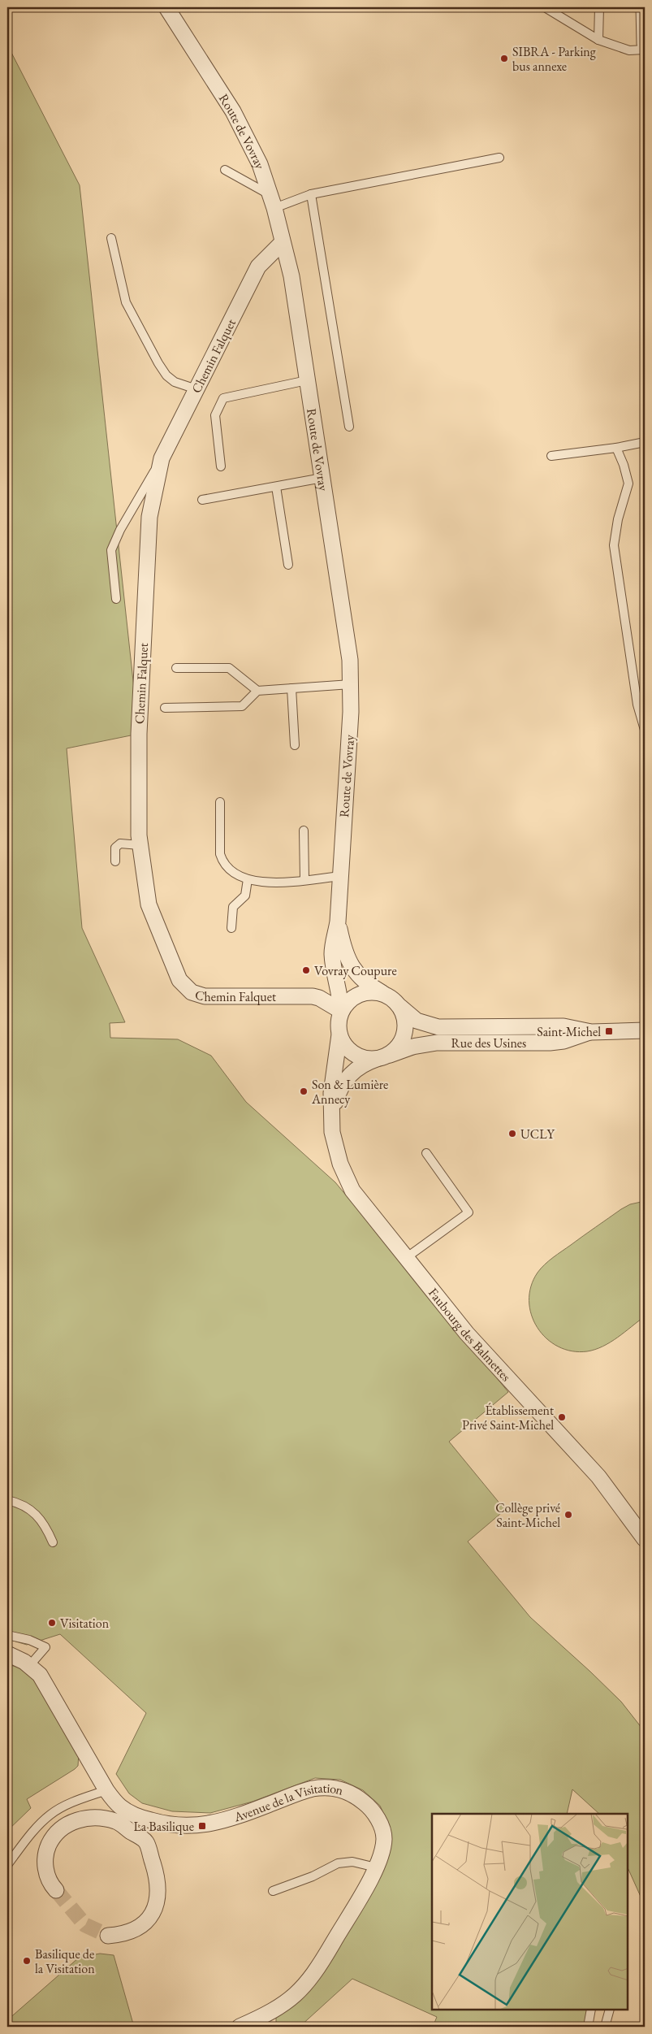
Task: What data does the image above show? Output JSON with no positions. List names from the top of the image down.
{
  "streets": {
    "street": [
      "Route de Vovray",
      "Chemin Falquet",
      "Rue des Usines",
      "Faubourg des Balmettes",
      "Avenue de la Visitation"
    ]
  },
  "crossings": [
    ["Route de Vovray", "Chemin Falquet"],
    ["Route de Vovray", "Rue des Usines"],
    ["Route de Vovray", "Faubourg des Balmettes"],
    ["Chemin Falquet", "Rue des Usines"],
    ["Chemin Falquet", "Faubourg des Balmettes"],
    ["Rue des Usines", "Faubourg des Balmettes"]
  ],
  "places": {
    "other": [
      "SIBRA - Parking bus annexe",
      "Vovray Coupure",
      "Son & Lumière Annecy",
      "UCLY",
      "Établissement Privé Saint-Michel",
      "Collège privé Saint-Michel",
      "Visitation",
      "Basilique de la Visitation"
    ],
    "transit": ["Saint-Michel", "La Basilique"]
  }
}
